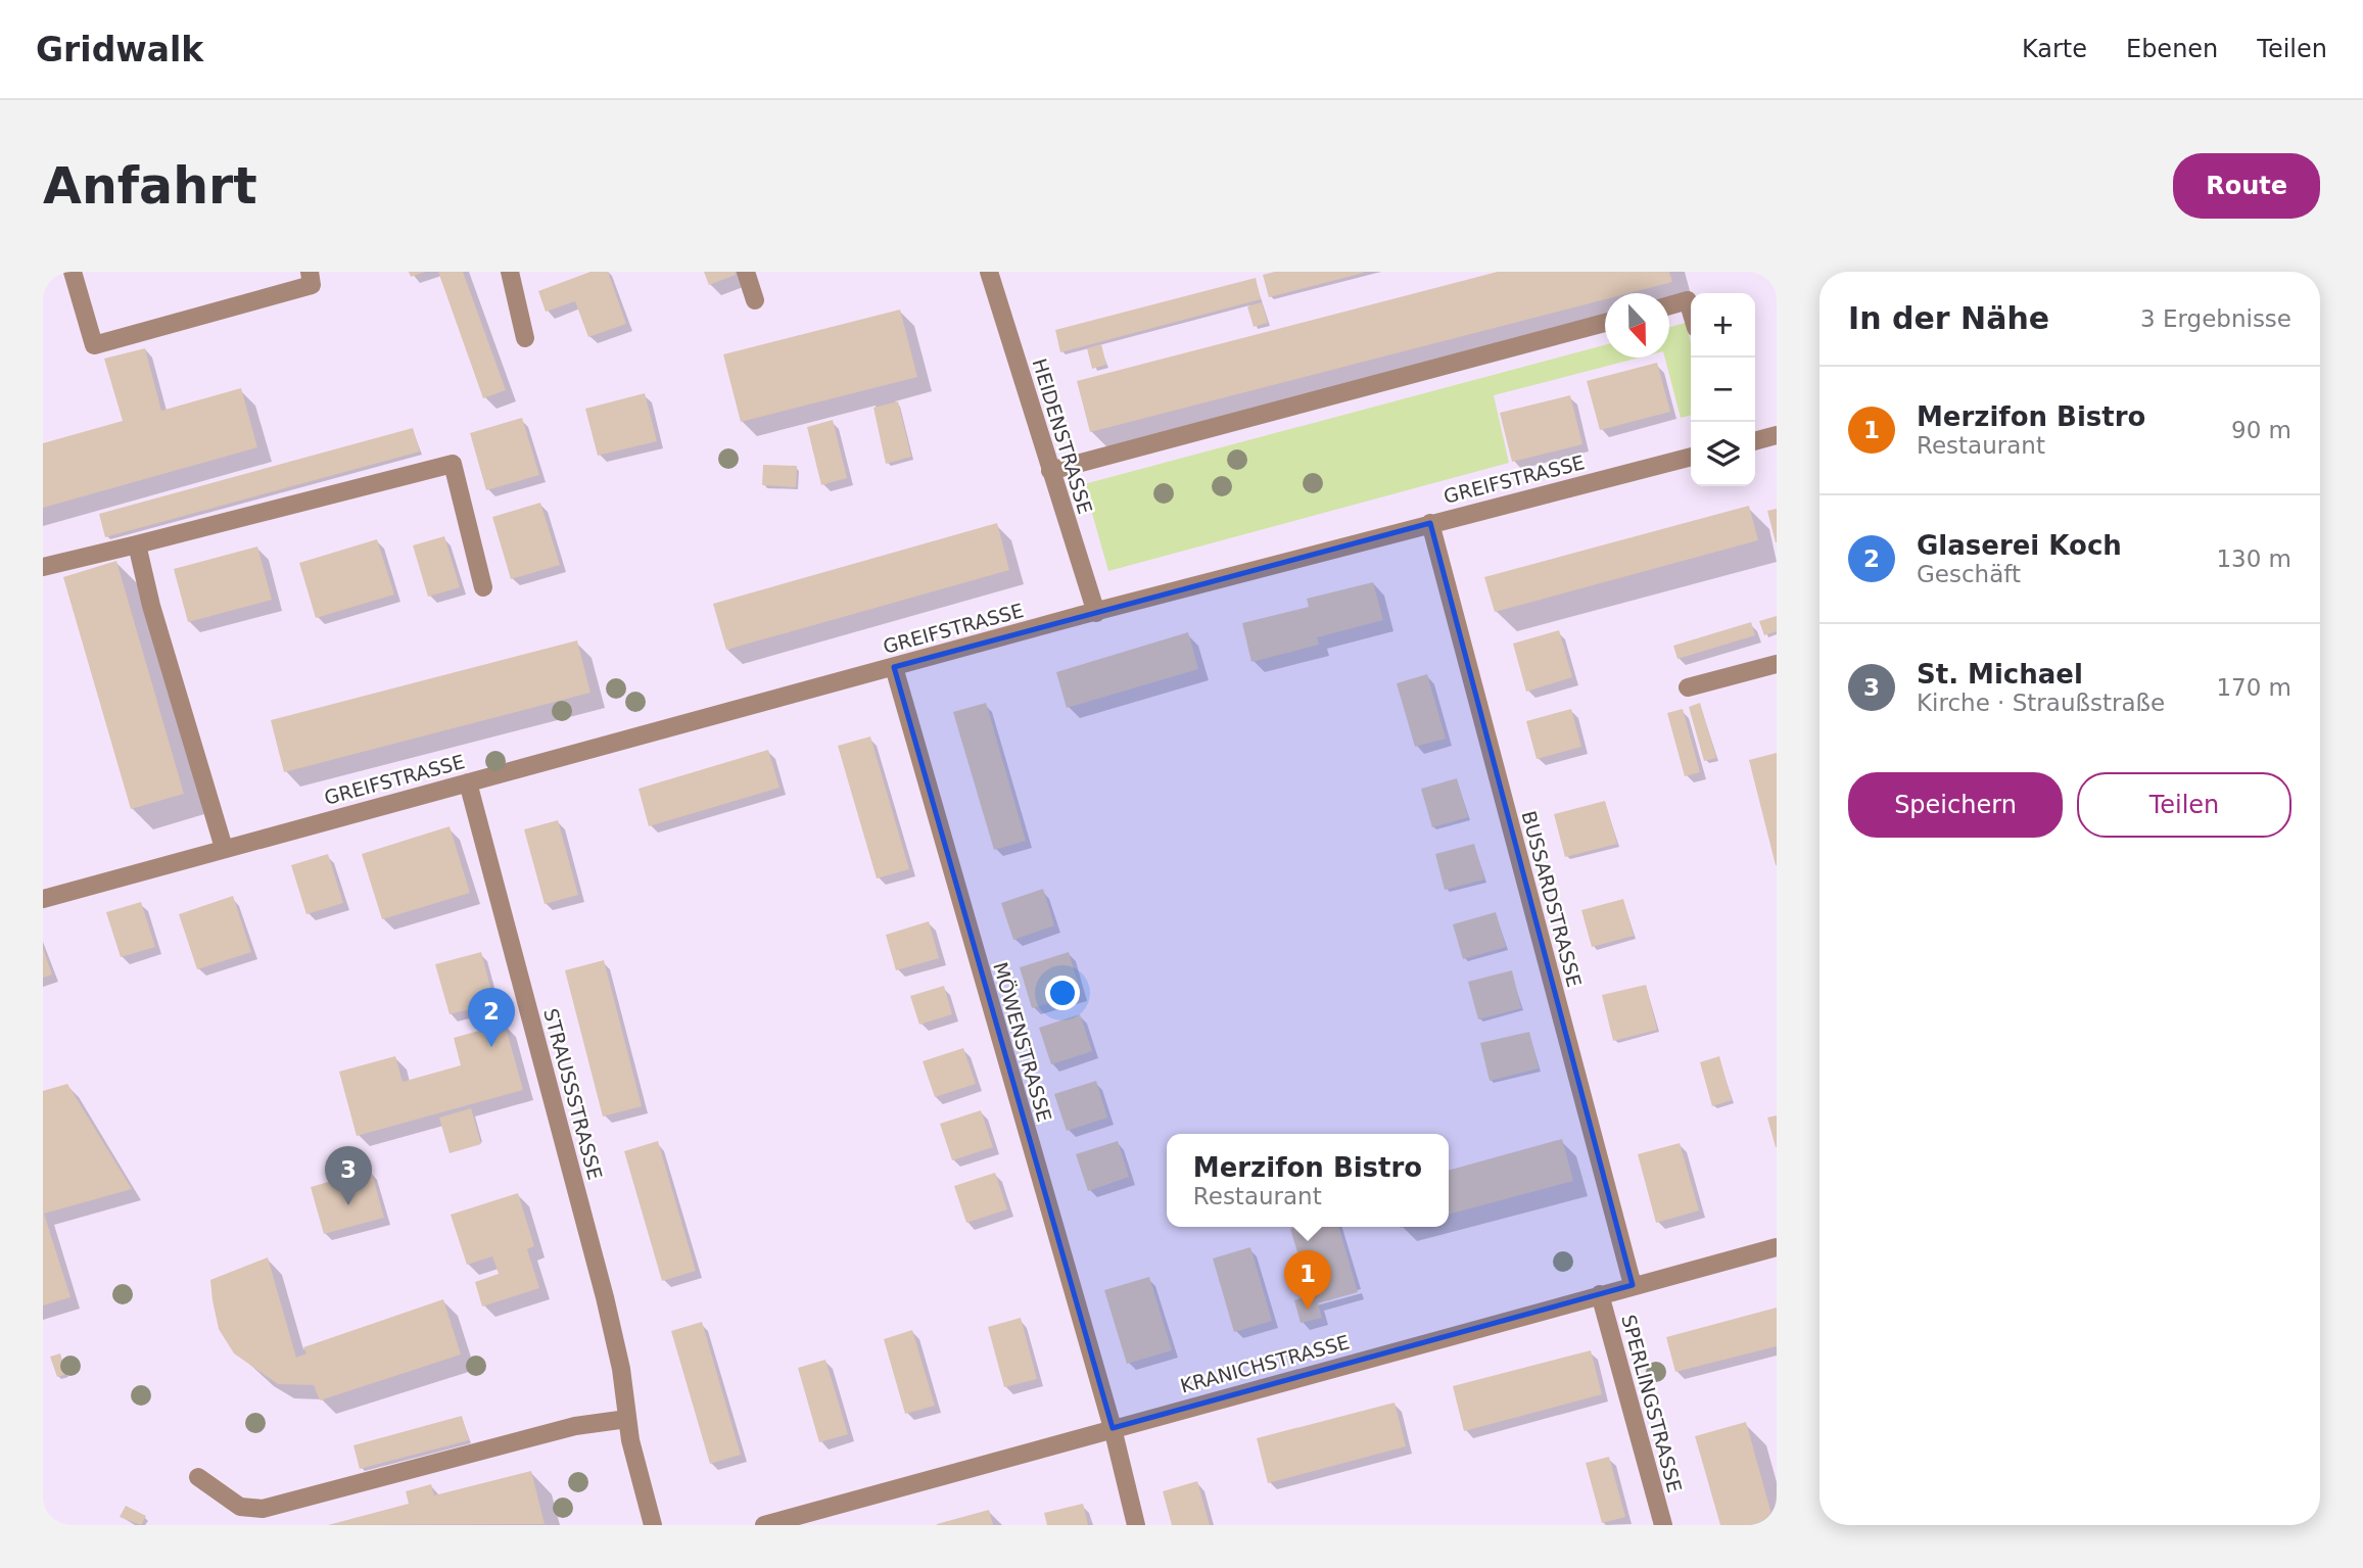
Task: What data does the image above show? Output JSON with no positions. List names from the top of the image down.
{
  "streets": {
    "street": [
      "HEIDENSTRASSE",
      "GREIFSTRASSE",
      "BUSSARDSTRASSE",
      "MÖWENSTRASSE",
      "STRAUSSSTRASSE",
      "KRANICHSTRASSE",
      "SPERLINGSTRASSE"
    ]
  },
  "crossings": [
    ["HEIDENSTRASSE", "GREIFSTRASSE"],
    ["GREIFSTRASSE", "BUSSARDSTRASSE"],
    ["GREIFSTRASSE", "MÖWENSTRASSE"],
    ["GREIFSTRASSE", "STRAUSSSTRASSE"],
    ["BUSSARDSTRASSE", "KRANICHSTRASSE"],
    ["MÖWENSTRASSE", "KRANICHSTRASSE"],
    ["KRANICHSTRASSE", "SPERLINGSTRASSE"]
  ],
  "north": "bottom",
  "page": {
    "header": "Gridwalk",
    "nav": ["Karte", "Ebenen", "Teilen"],
    "buttons": [
      "Route",
      ["Speichern", "Teilen"]
    ],
    "title": "Anfahrt",
    "heading": ["In der Nähe", "3 Ergebnisse"],
    "map_buttons": ["+", "−"],
    "list": [
      {
        "mark": "1",
        "name": "Merzifon Bistro",
        "note": "Restaurant",
        "value": "90 m"
      },
      {
        "mark": "2",
        "name": "Glaserei Koch",
        "note": "Geschäft",
        "value": "130 m"
      },
      {
        "mark": "3",
        "name": "St. Michael",
        "note": "Kirche · Straußstraße",
        "value": "170 m"
      }
    ],
    "pins": ["2", "3", "1"],
    "popup": ["Merzifon Bistro", "Restaurant"]
  }
}
